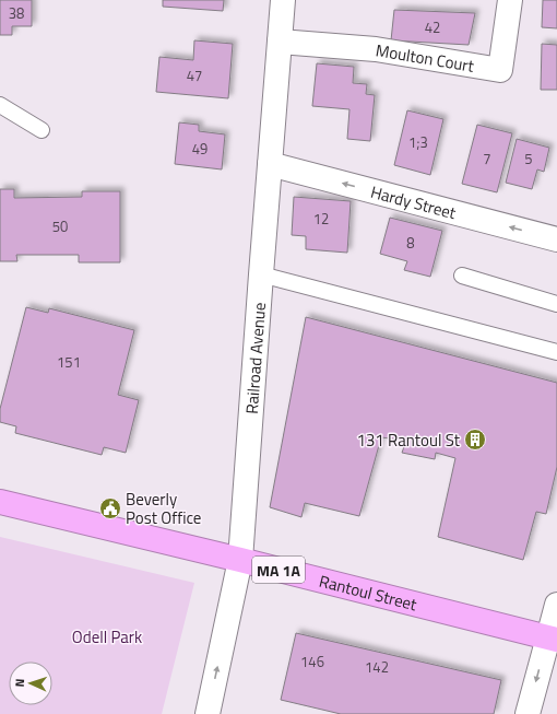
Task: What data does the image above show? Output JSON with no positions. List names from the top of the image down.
{
  "streets": {
    "highway": ["MA 1A", "Rantoul Street"],
    "street": ["Moulton Court", "Hardy Street", "Railroad Avenue"]
  },
  "crossings": [
    ["Moulton Court", "Railroad Avenue"],
    ["Hardy Street", "Railroad Avenue"],
    ["Railroad Avenue", "Rantoul Street"]
  ],
  "one_way": ["Hardy Street"],
  "parks": ["Odell Park"],
  "places": {
    "building": ["131 Rantoul St"],
    "public building": ["Beverly Post Office"]
  },
  "house_numbers": [
    "38",
    "42",
    "47",
    "1;3",
    "49",
    "7",
    "5",
    "12",
    "50",
    "8",
    "151",
    "146",
    "142"
  ],
  "north": "left"
}
